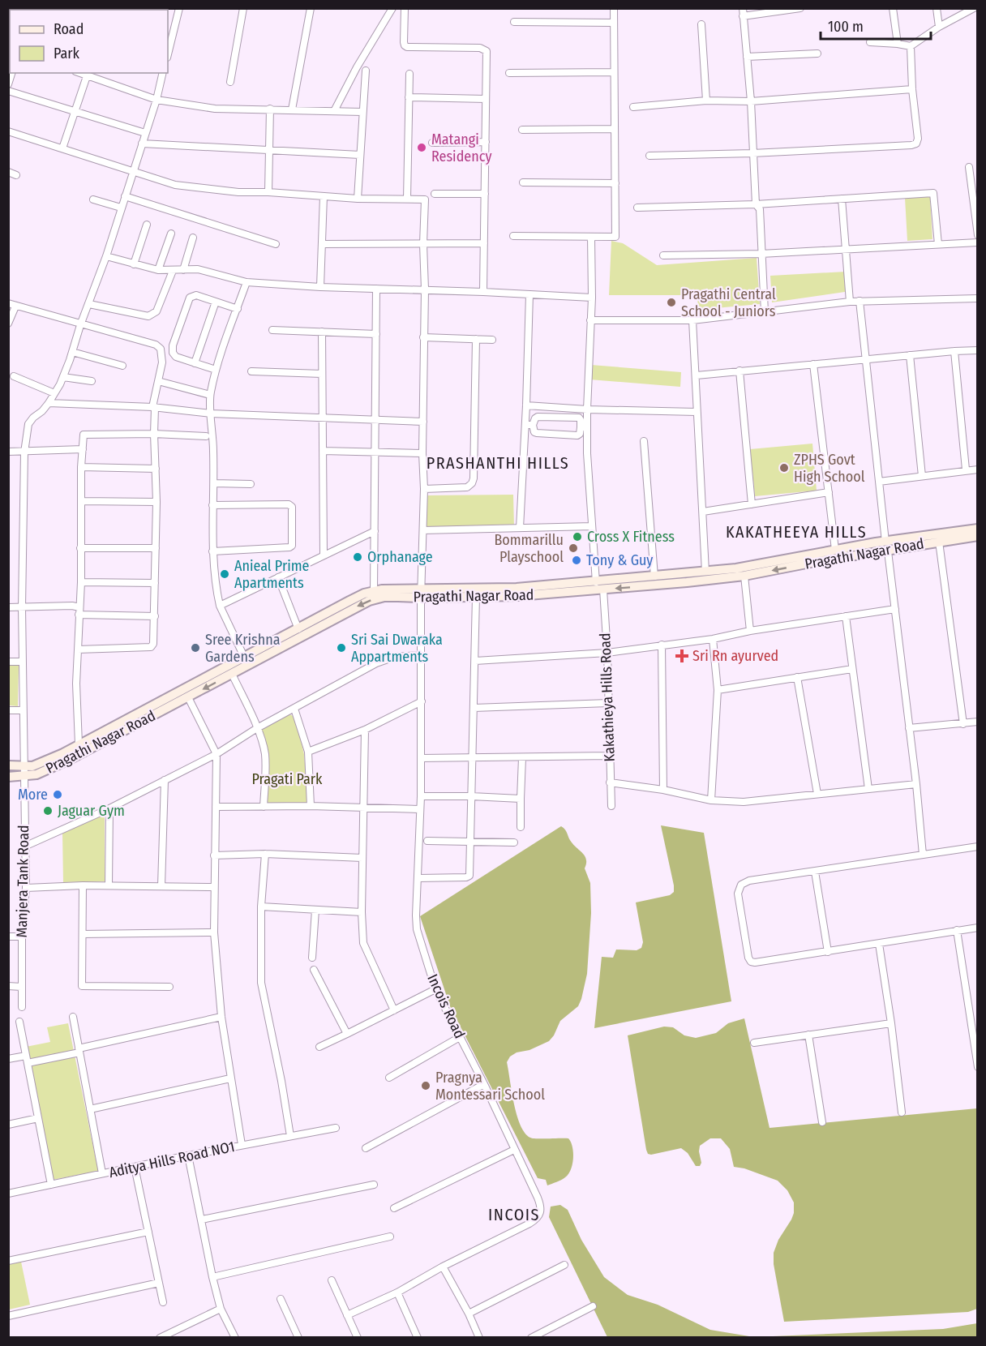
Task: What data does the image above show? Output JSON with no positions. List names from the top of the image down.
{
  "streets": {
    "main road": ["Pragathi Nagar Road"],
    "street": [
      "Kakathieya Hills Road",
      "Manjera Tank Road",
      "Incois Road",
      "Aditya Hills Road NO1"
    ]
  },
  "crossings": [
    ["Pragathi Nagar Road", "Kakathieya Hills Road"],
    ["Pragathi Nagar Road", "Manjera Tank Road"],
    ["Pragathi Nagar Road", "Incois Road"]
  ],
  "districts": ["PRASHANTHI HILLS", "KAKATHEEYA HILLS", "INCOIS"],
  "parks": ["Pragati Park"],
  "places": {
    "other": [
      "Matangi Residency",
      "Pragathi Central School - Juniors",
      "ZPHS Govt High School",
      "Cross X Fitness",
      "Bommarillu Playschool",
      "Orphanage",
      "Tony & Guy",
      "Anieal Prime Apartments",
      "Sree Krishna Gardens",
      "Sri Sai Dwaraka Appartments",
      "More",
      "Jaguar Gym",
      "Pragnya Montessari School"
    ],
    "health": ["Sri Rn ayurved"]
  },
  "legend": ["Road", "Park"],
  "scale_bar": "100 m"
}
